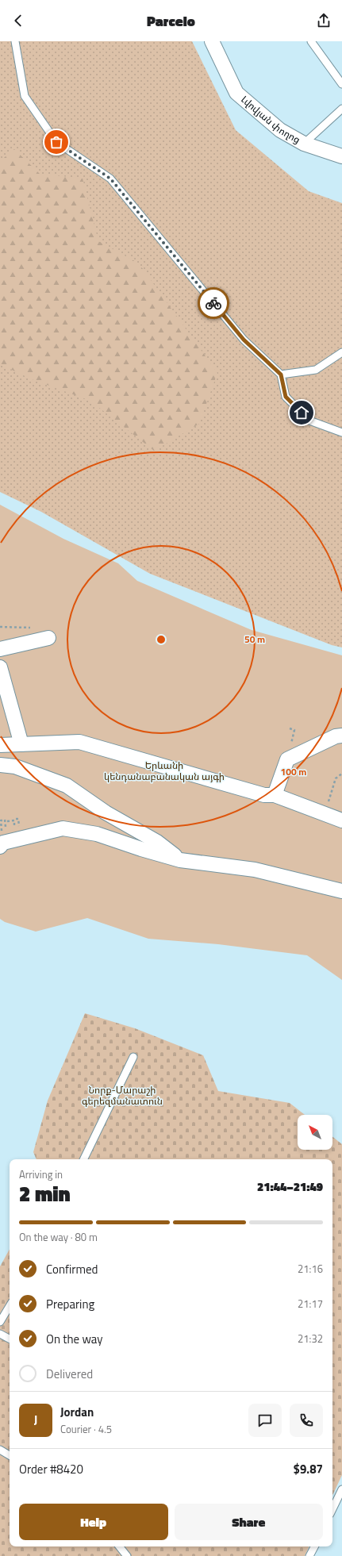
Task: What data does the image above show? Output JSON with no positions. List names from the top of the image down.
{
  "streets": {
    "street": ["Լվովյան փողոց"]
  },
  "parks": ["Երևանի կենդանաբանական այգի", "Նորք-Մարաշի գերեզմանատուն"],
  "north": "top left",
  "page": {
    "header": "Parcelo",
    "heading": ["2 min", "Arriving in", "21:44–21:49"],
    "panel": [
      "Jordan",
      "Courier · 4.5",
      "Order #8420",
      "$9.87"
    ],
    "bar": "On the way · 80 m",
    "list": [
      ["Confirmed", "21:16"],
      ["Preparing", "21:17"],
      ["On the way", "21:32"],
      "Delivered"
    ],
    "round": "J",
    "buttons": ["Help", "Share"]
  },
  "rings": ["50 m", "100 m"]
}
